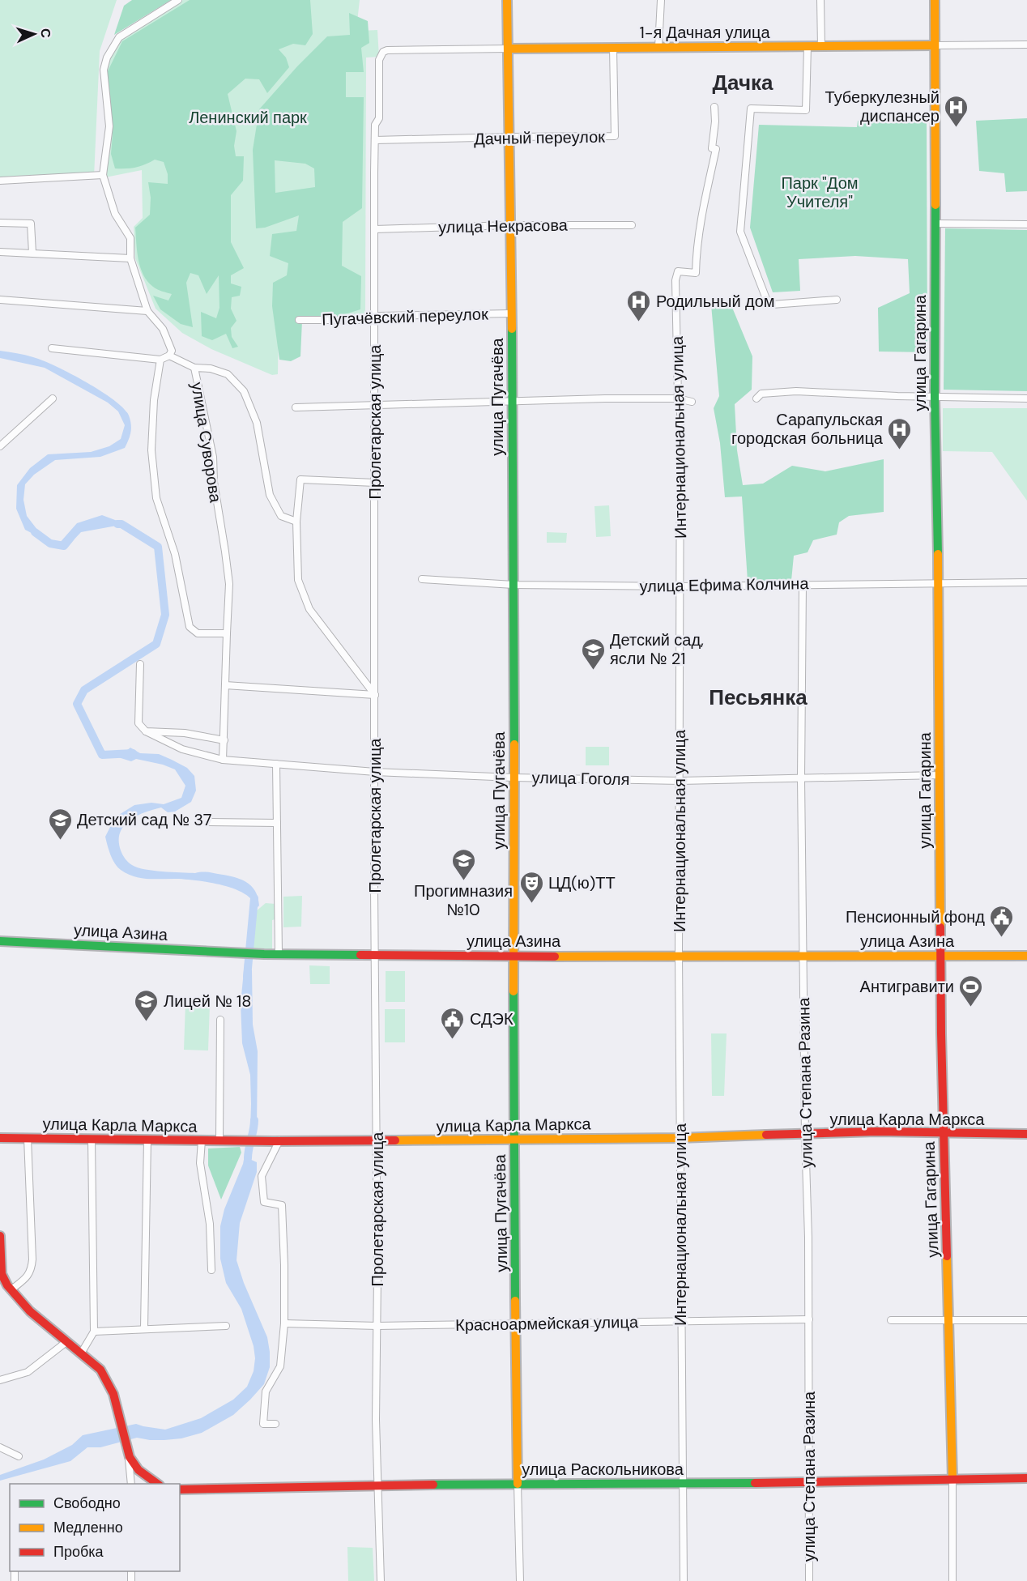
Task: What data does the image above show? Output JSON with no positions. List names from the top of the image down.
{
  "streets": {
    "street": [
      "1-я Дачная улица",
      "Дачный переулок",
      "улица Некрасова",
      "Пугачёвский переулок",
      "улица Гагарина",
      "улица Пугачёва",
      "Пролетарская улица",
      "Интернациональная улица",
      "улица Суворова",
      "улица Ефима Колчина",
      "улица Гоголя",
      "улица Азина",
      "улица Степана Разина",
      "улица Карла Маркса",
      "Красноармейская улица",
      "улица Раскольникова"
    ]
  },
  "crossings": [
    ["1-я Дачная улица", "Дачный переулок"],
    ["1-я Дачная улица", "улица Гагарина"],
    ["1-я Дачная улица", "улица Пугачёва"],
    ["1-я Дачная улица", "Пролетарская улица"],
    ["Дачный переулок", "улица Пугачёва"],
    ["Дачный переулок", "Пролетарская улица"],
    ["улица Некрасова", "улица Пугачёва"],
    ["улица Некрасова", "Пролетарская улица"],
    ["Пугачёвский переулок", "улица Пугачёва"],
    ["Пугачёвский переулок", "Пролетарская улица"],
    ["улица Гагарина", "улица Ефима Колчина"],
    ["улица Гагарина", "улица Гоголя"],
    ["улица Гагарина", "улица Азина"],
    ["улица Гагарина", "улица Карла Маркса"],
    ["улица Гагарина", "улица Раскольникова"],
    ["улица Пугачёва", "улица Ефима Колчина"],
    ["улица Пугачёва", "улица Гоголя"],
    ["улица Пугачёва", "улица Азина"],
    ["улица Пугачёва", "улица Карла Маркса"],
    ["улица Пугачёва", "Красноармейская улица"],
    ["улица Пугачёва", "улица Раскольникова"],
    ["Пролетарская улица", "улица Гоголя"],
    ["Пролетарская улица", "улица Азина"],
    ["Пролетарская улица", "улица Карла Маркса"],
    ["Пролетарская улица", "Красноармейская улица"],
    ["Пролетарская улица", "улица Раскольникова"],
    ["Интернациональная улица", "улица Ефима Колчина"],
    ["Интернациональная улица", "улица Гоголя"],
    ["Интернациональная улица", "улица Азина"],
    ["Интернациональная улица", "улица Карла Маркса"],
    ["Интернациональная улица", "Красноармейская улица"],
    ["Интернациональная улица", "улица Раскольникова"],
    ["улица Суворова", "улица Гоголя"],
    ["улица Ефима Колчина", "улица Степана Разина"],
    ["улица Гоголя", "улица Степана Разина"],
    ["улица Азина", "улица Степана Разина"],
    ["улица Степана Разина", "улица Карла Маркса"],
    ["улица Степана Разина", "Красноармейская улица"],
    ["улица Степана Разина", "улица Раскольникова"]
  ],
  "districts": ["Дачка", "Песьянка"],
  "parks": ["Ленинский парк", "Парк \"Дом Учителя\""],
  "places": {
    "hospital": ["Туберкулезный диспансер", "Родильный дом", "Сарапульская городская больница"],
    "school or university": [
      "Детский сад, ясли № 21",
      "Детский сад № 37",
      "Прогимназия №10",
      "Лицей № 18"
    ],
    "theatre": ["ЦД(ю)ТТ"],
    "public building": ["Пенсионный фонд", "СДЭК"],
    "sports": ["Антигравити"]
  },
  "legend": ["Свободно", "Медленно", "Пробка"],
  "north": "right"
}
